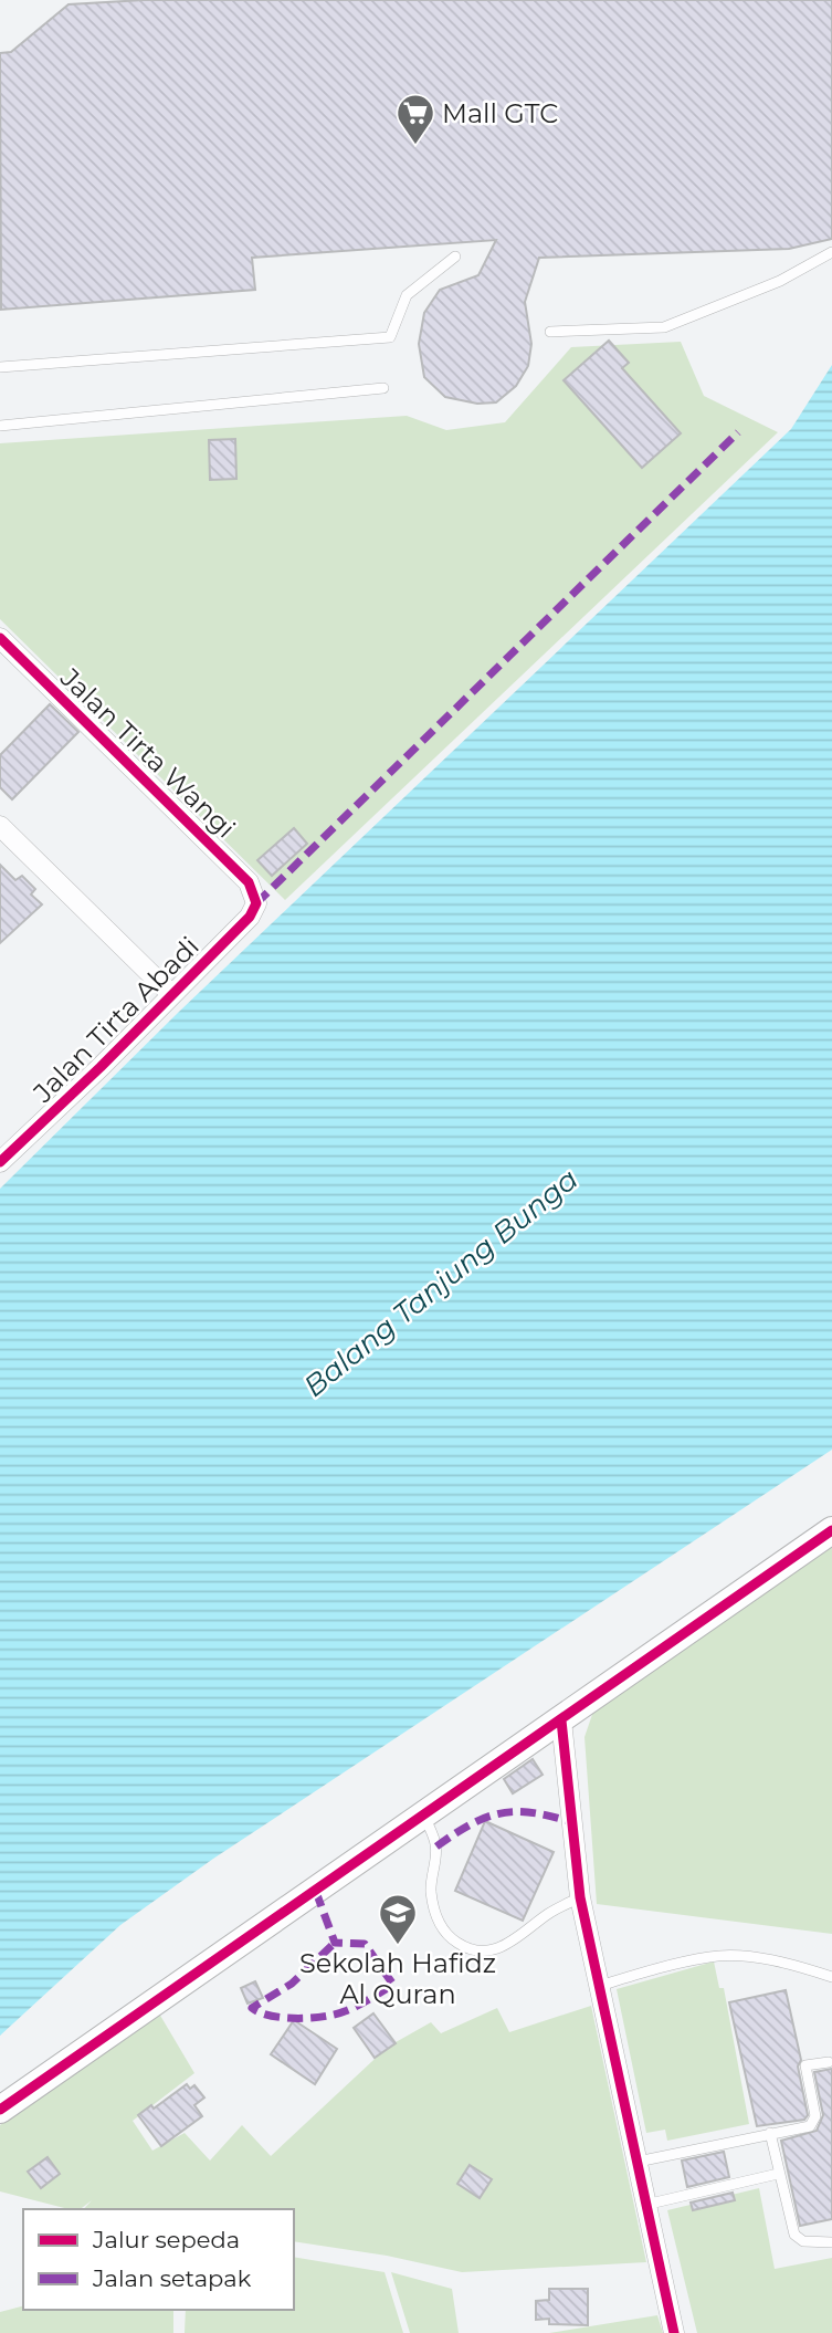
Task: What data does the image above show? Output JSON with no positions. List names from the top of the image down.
{
  "streets": {
    "street": ["Jalan Tirta Wangi", "Jalan Tirta Abadi"]
  },
  "crossings": [
    ["Jalan Tirta Wangi", "Jalan Tirta Abadi"]
  ],
  "water": ["Balang Tanjung Bunga"],
  "places": {
    "supermarket": ["Mall GTC"],
    "school or university": ["Sekolah Hafidz Al Quran"]
  },
  "legend": ["Jalur sepeda", "Jalan setapak"]
}
